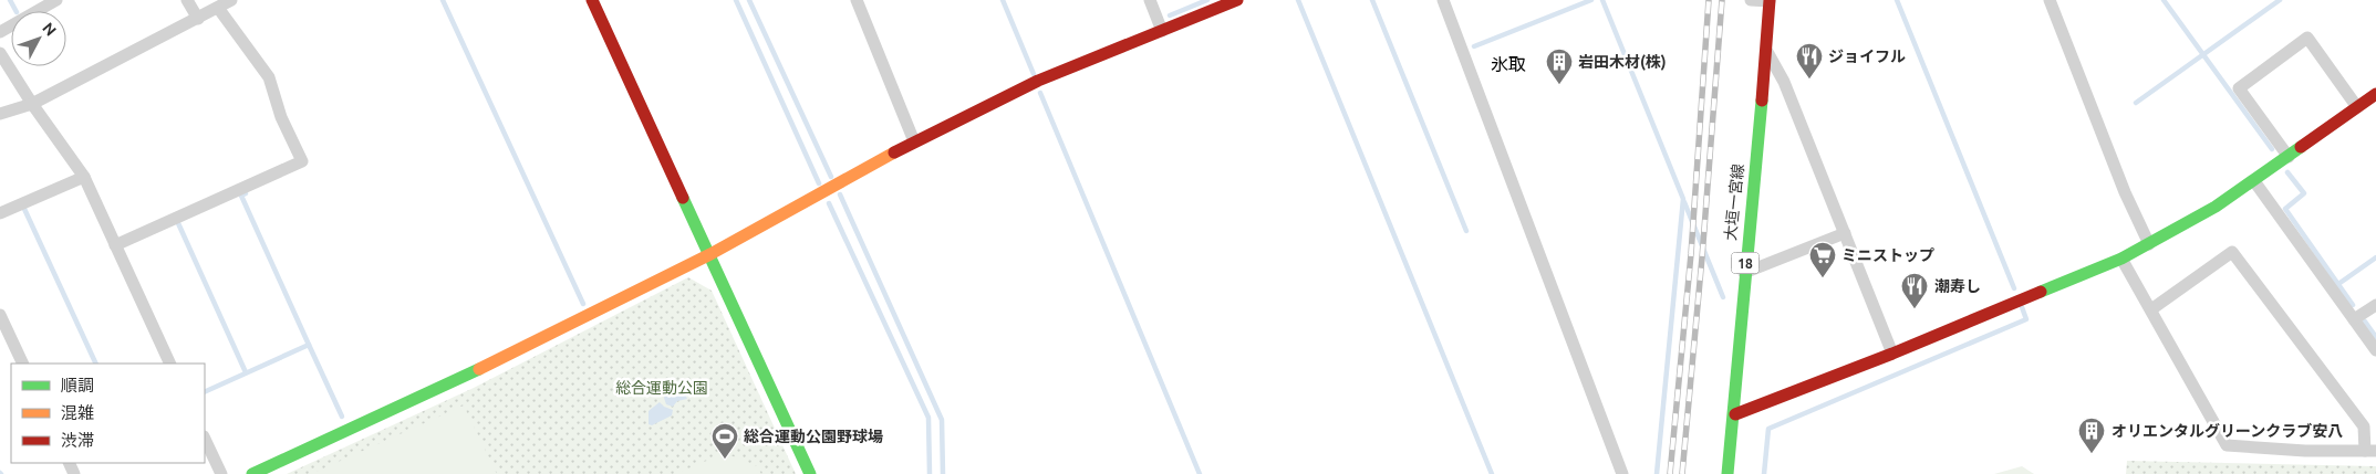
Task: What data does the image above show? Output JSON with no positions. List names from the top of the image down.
{
  "streets": {
    "street": ["大垣一宮線", "18"]
  },
  "districts": ["氷取"],
  "parks": ["総合運動公園"],
  "places": {
    "restaurant": ["ジョイフル", "潮寿し"],
    "building": ["岩田木材(株)", "オリエンタルグリーンクラブ安八"],
    "supermarket": ["ミニストップ"],
    "sports": ["総合運動公園野球場"]
  },
  "legend": ["順調", "混雑", "渋滞"],
  "north": "top right"
}
